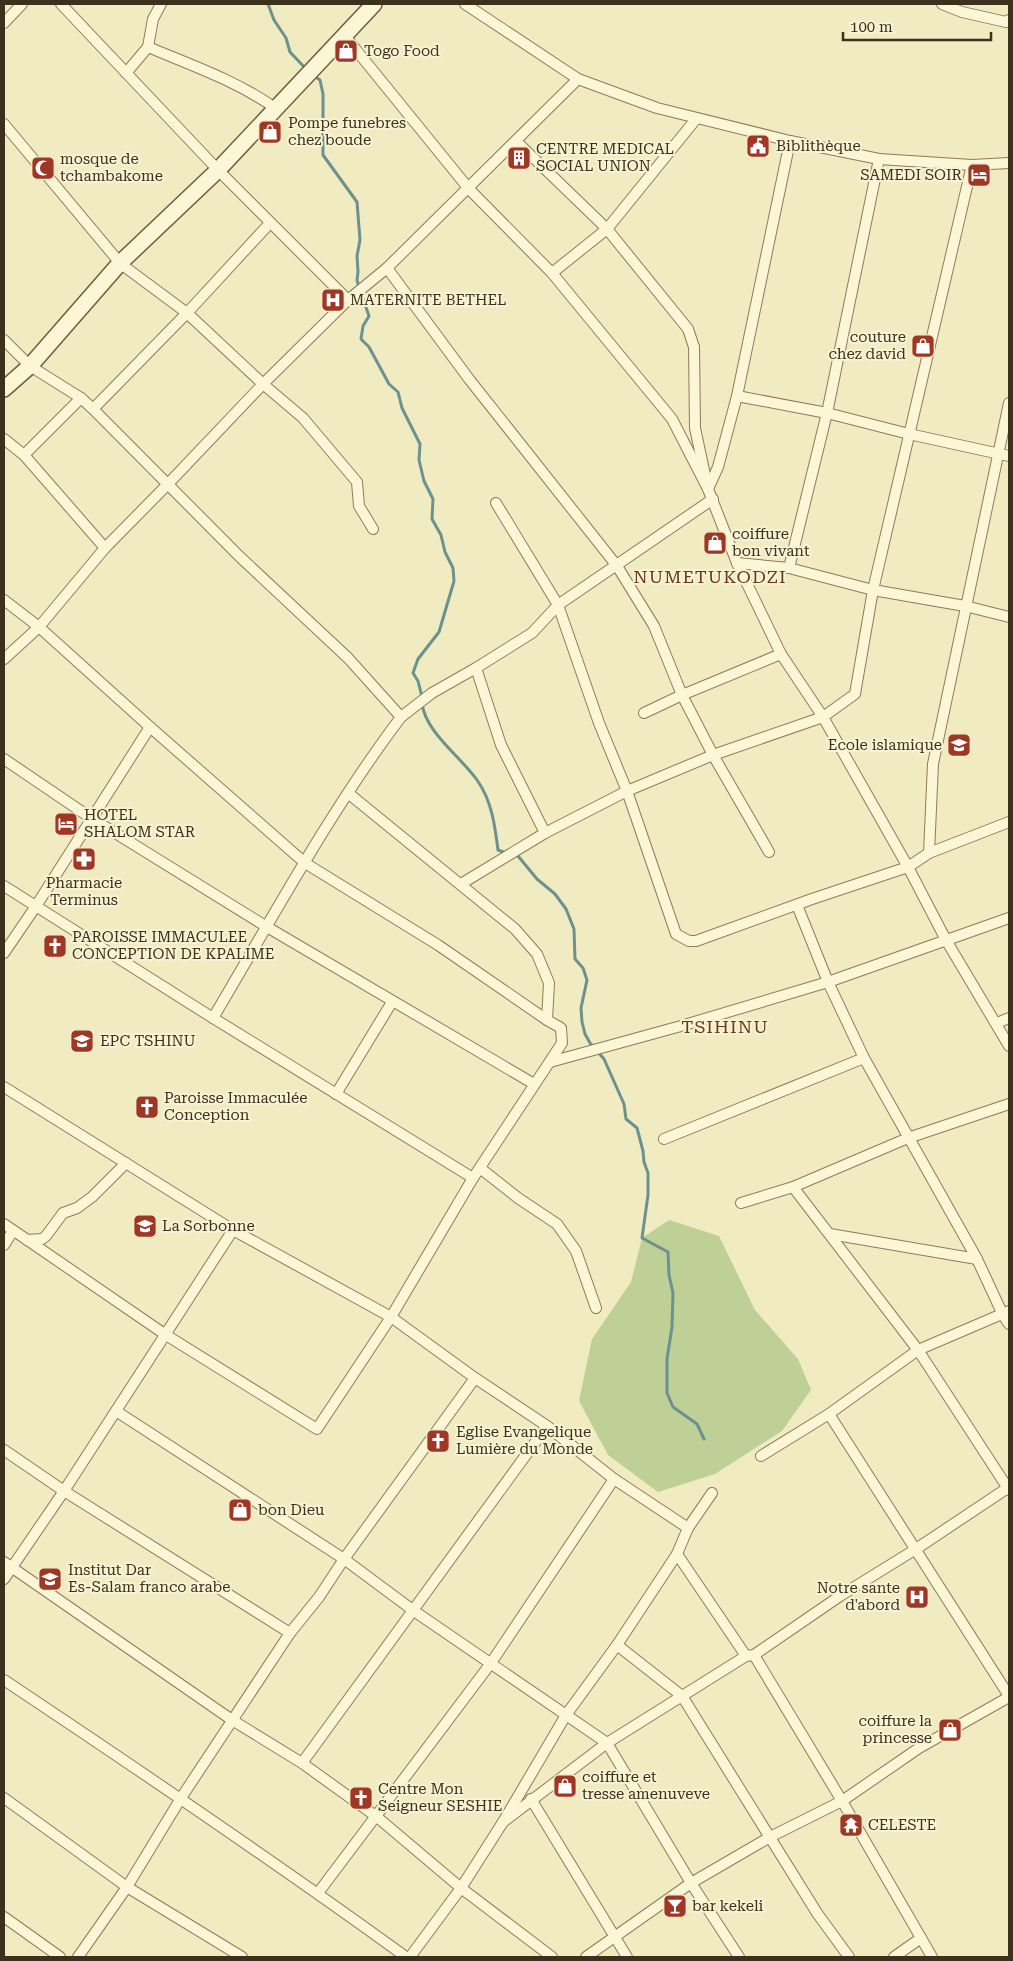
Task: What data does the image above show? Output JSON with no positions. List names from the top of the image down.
{
  "districts": ["NUMETUKODZI", "TSIHINU"],
  "places": {
    "shop": [
      "Togo Food",
      "Pompe funebres chez boude",
      "couture chez david",
      "coiffure bon vivant",
      "bon Dieu",
      "coiffure la princesse",
      "coiffure et tresse amenuveve"
    ],
    "public building": ["Biblithèque"],
    "building": ["CENTRE MEDICAL SOCIAL UNION"],
    "mosque": ["mosque de tchambakome"],
    "hotel": ["SAMEDI SOIR", "HOTEL SHALOM STAR"],
    "hospital": ["MATERNITE BETHEL", "Notre sante d'abord"],
    "school or university": [
      "Ecole islamique",
      "EPC TSHINU",
      "La Sorbonne",
      "Institut Dar Es-Salam franco arabe"
    ],
    "pharmacy": ["Pharmacie Terminus"],
    "church": [
      "PAROISSE IMMACULEE CONCEPTION DE KPALIME",
      "Paroisse Immaculée Conception",
      "Eglise Evangelique Lumière du Monde",
      "Centre Mon Seigneur SESHIE"
    ],
    "temple": ["CELESTE"],
    "bar": ["bar kekeli"]
  },
  "scale_bar": "100 m"
}
